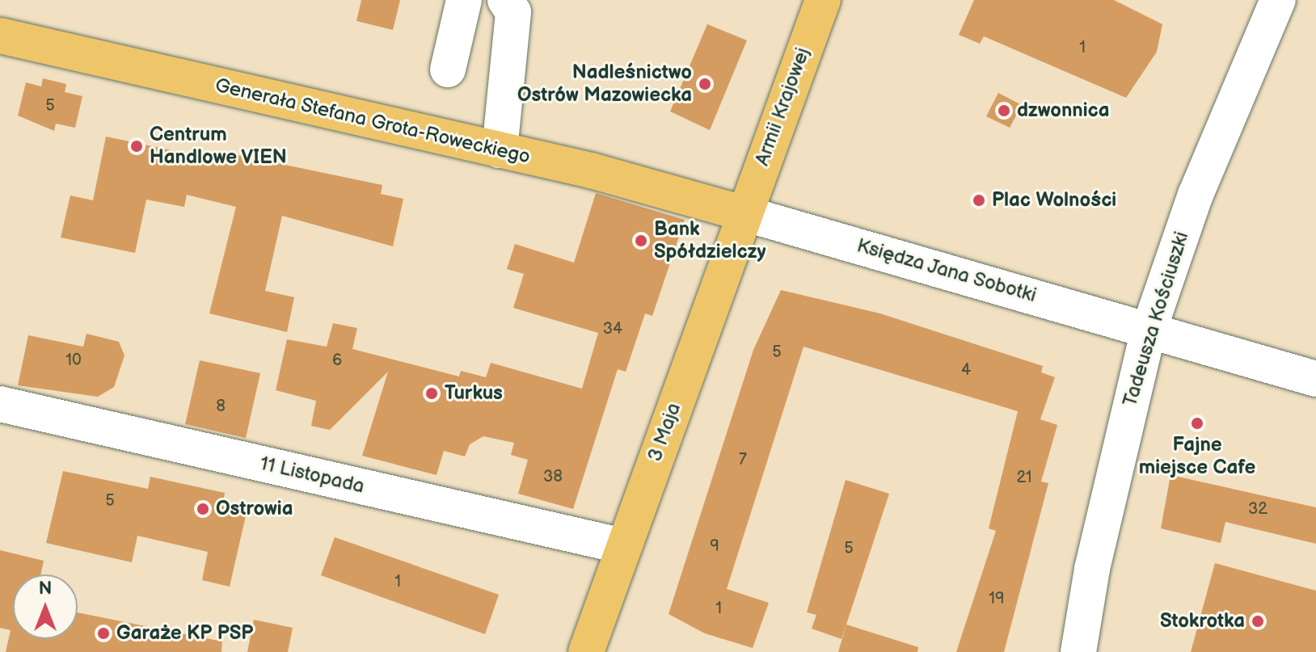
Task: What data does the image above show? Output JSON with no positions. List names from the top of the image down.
{
  "streets": {
    "main road": ["Armii Krajowej", "Generała Stefana Grota-Roweckiego", "3 Maja"],
    "street": ["Księdza Jana Sobotki", "Tadeusza Kościuszki", "11 Listopada"]
  },
  "crossings": [
    ["Armii Krajowej", "Generała Stefana Grota-Roweckiego"],
    ["Armii Krajowej", "Księdza Jana Sobotki"],
    ["Armii Krajowej", "3 Maja"],
    ["Generała Stefana Grota-Roweckiego", "Księdza Jana Sobotki"],
    ["Generała Stefana Grota-Roweckiego", "3 Maja"],
    ["Księdza Jana Sobotki", "Tadeusza Kościuszki"],
    ["Księdza Jana Sobotki", "3 Maja"],
    ["3 Maja", "11 Listopada"]
  ],
  "places": [
    "Nadleśnictwo Ostrów Mazowiecka",
    "dzwonnica",
    "Centrum Handlowe VIEN",
    "Plac Wolności",
    "Bank Spółdzielczy",
    "Turkus",
    "Fajne miejsce Cafe",
    "Ostrowia",
    "Stokrotka",
    "Garaże KP PSP"
  ],
  "house_numbers": [
    "1",
    "5",
    "34",
    "5",
    "10",
    "6",
    "4",
    "8",
    "7",
    "38",
    "21",
    "5",
    "32",
    "9",
    "5",
    "1",
    "19",
    "1"
  ],
  "north": "top"
}
